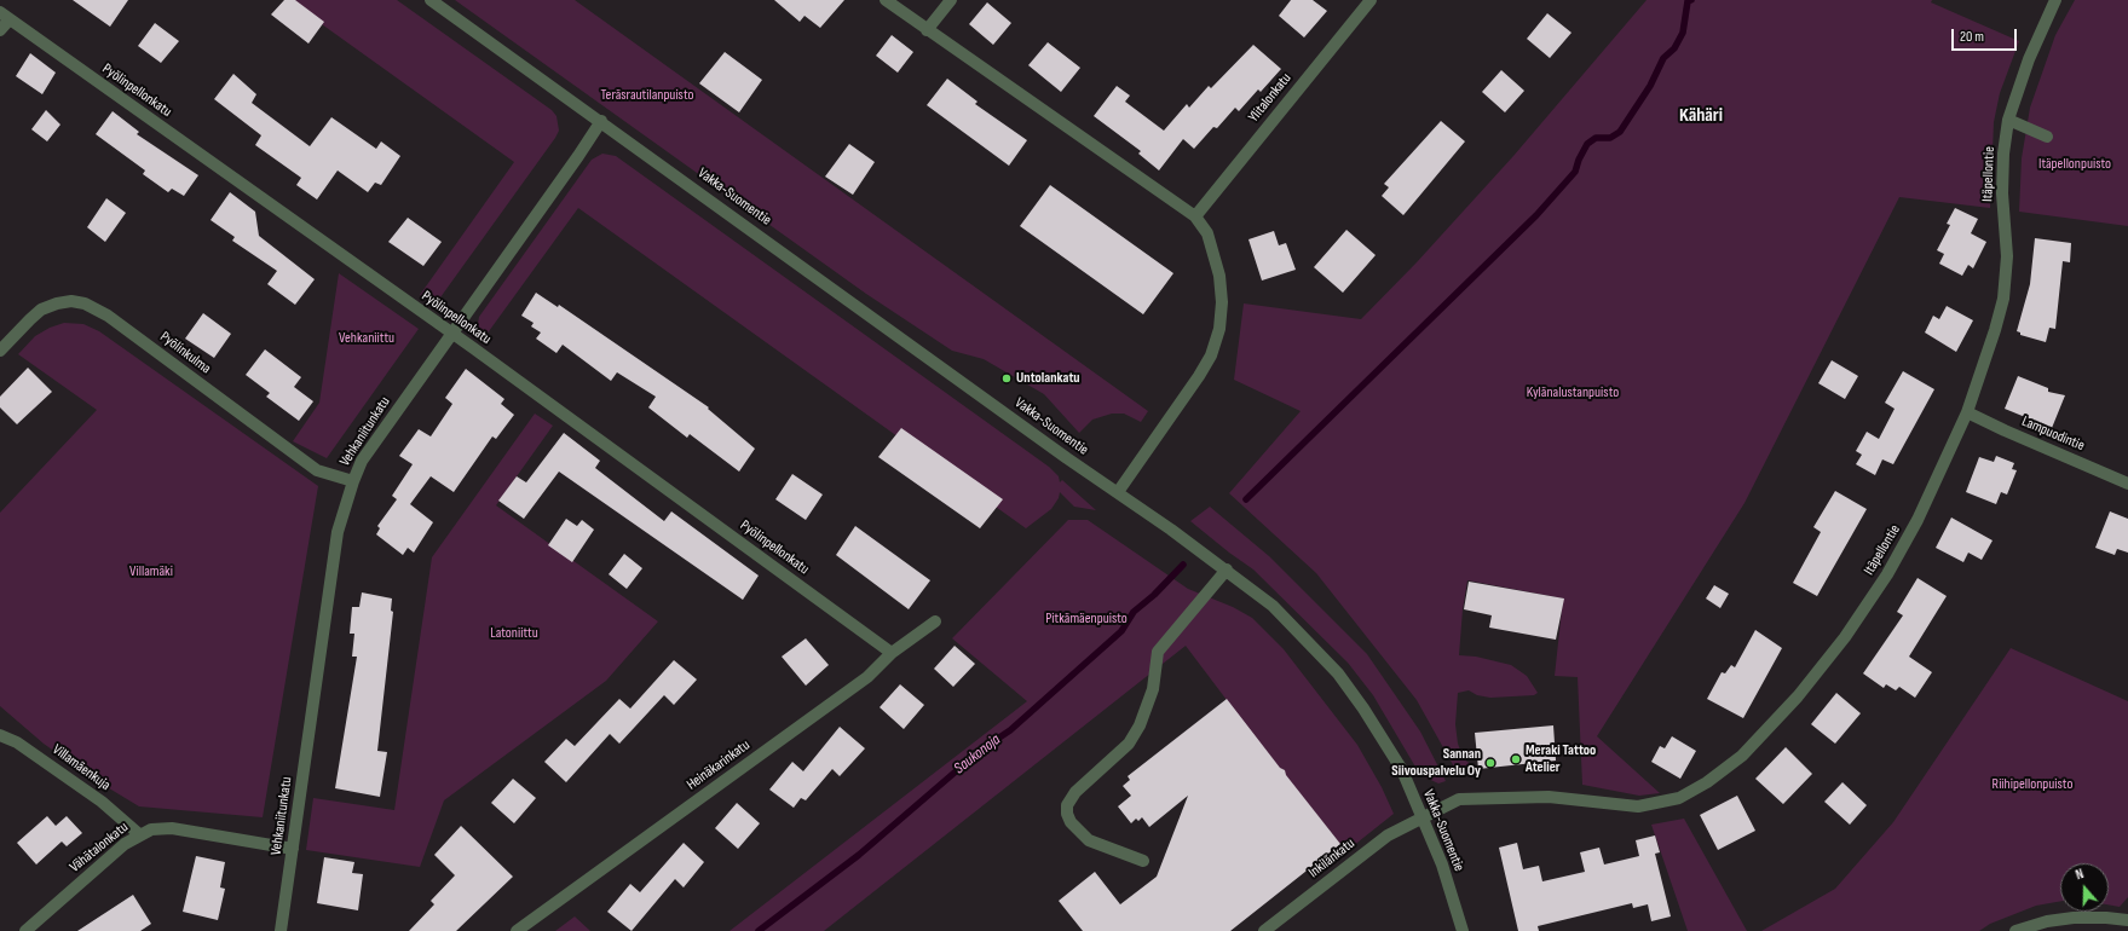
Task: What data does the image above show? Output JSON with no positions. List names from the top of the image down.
{
  "streets": {
    "street": [
      "Pyölinpellonkatu",
      "Ylitalonkatu",
      "Itäpellontie",
      "Vakka-Suomentie",
      "Pyölinkulma",
      "Vehkaniitunkatu",
      "Lampuodintie",
      "Heinäkarinkatu",
      "Villamäenkuja",
      "Vähätalonkatu",
      "Inkilänkatu"
    ]
  },
  "crossings": [
    ["Pyölinpellonkatu", "Vehkaniitunkatu"],
    ["Pyölinpellonkatu", "Heinäkarinkatu"],
    ["Itäpellontie", "Vakka-Suomentie"],
    ["Itäpellontie", "Lampuodintie"],
    ["Itäpellontie", "Inkilänkatu"],
    ["Vakka-Suomentie", "Vehkaniitunkatu"],
    ["Vakka-Suomentie", "Inkilänkatu"],
    ["Pyölinkulma", "Vehkaniitunkatu"],
    ["Vehkaniitunkatu", "Vähätalonkatu"],
    ["Villamäenkuja", "Vähätalonkatu"]
  ],
  "districts": ["Kähäri"],
  "water": ["Saukonoja"],
  "parks": [
    "Teräsrautilanpuisto",
    "Itäpellonpuisto",
    "Vehkaniittu",
    "Kylänalustanpuisto",
    "Villamäki",
    "Pitkämäenpuisto",
    "Latoniittu",
    "Riihipellonpuisto"
  ],
  "places": ["Untolankatu", "Meraki Tattoo Atelier", "Sannan Siivouspalvelu Oy"],
  "scale_bar": "20 m",
  "north": "top"
}
